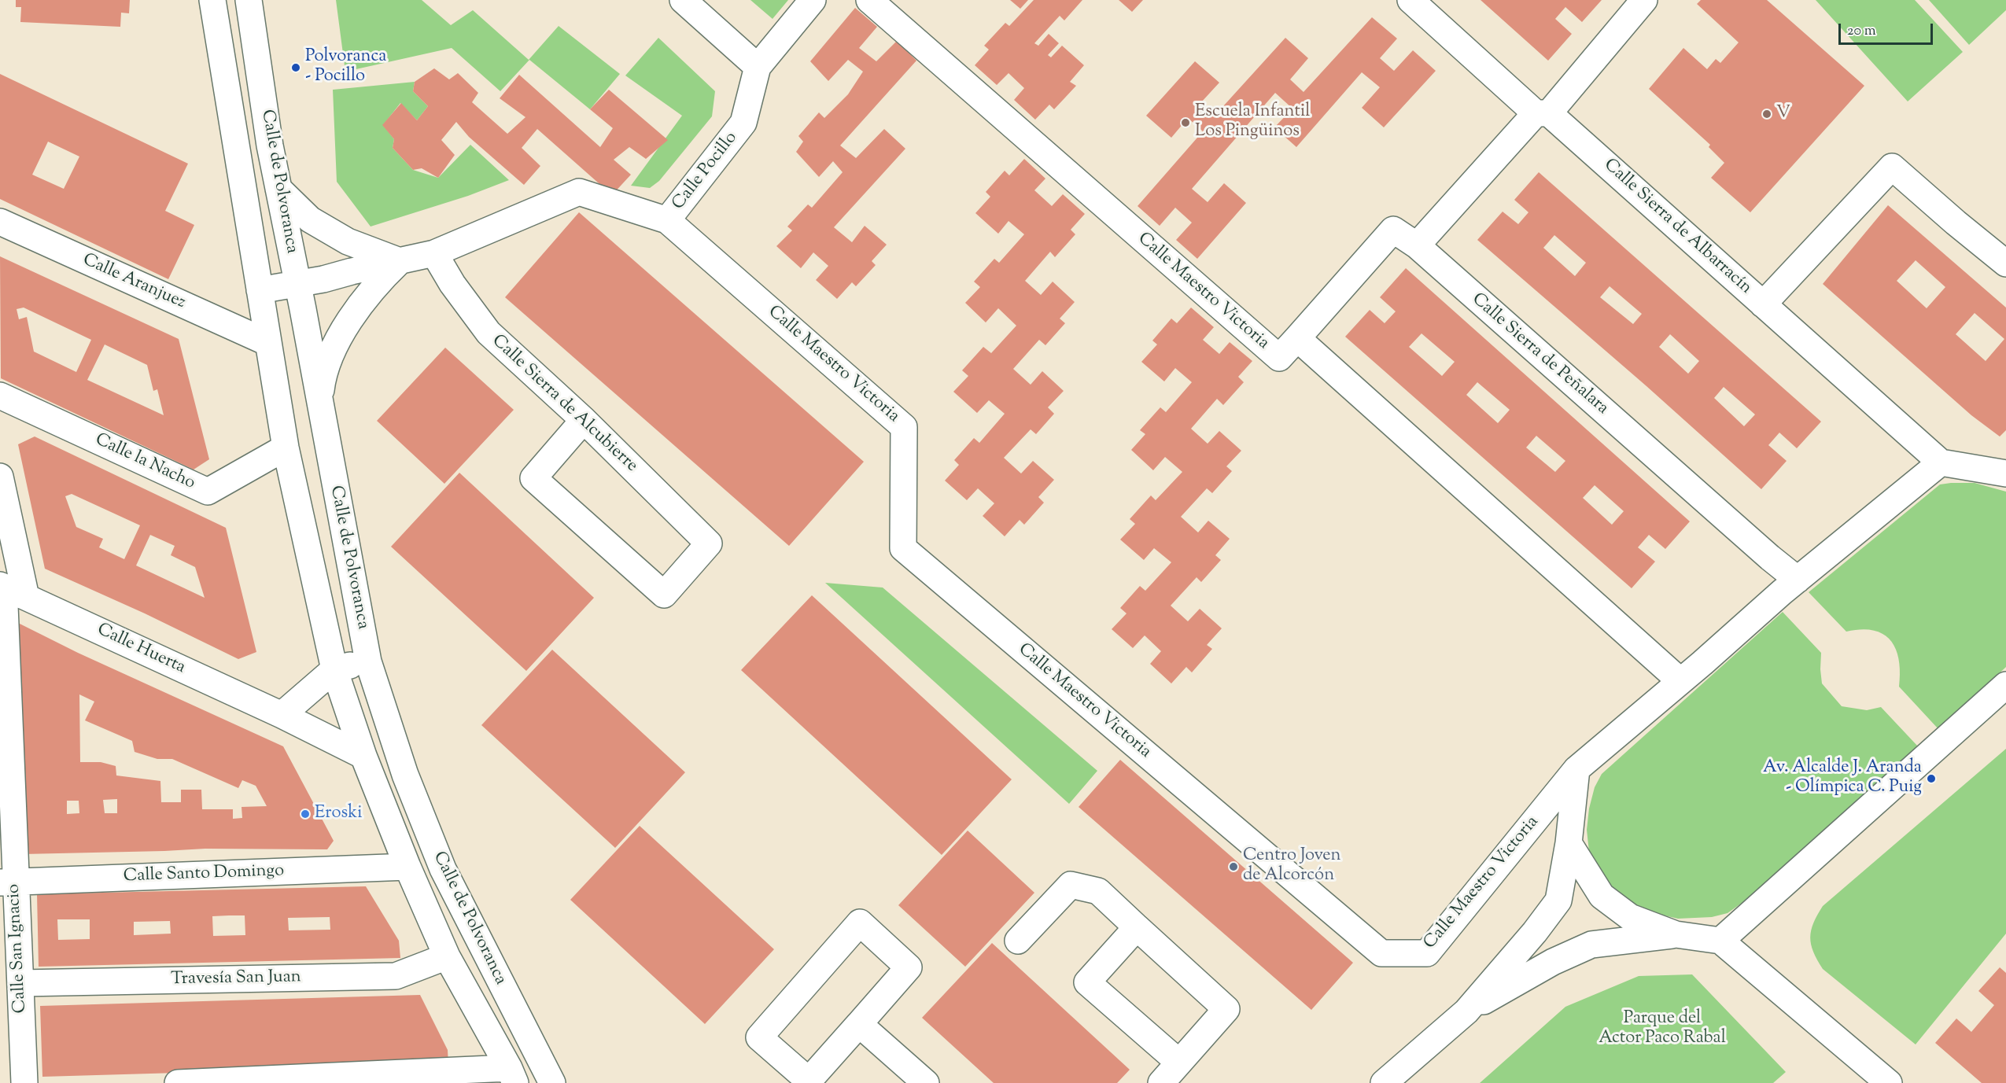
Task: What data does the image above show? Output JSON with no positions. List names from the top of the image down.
{
  "streets": {
    "street": [
      "Calle Pocillo",
      "Calle de Polvoranca",
      "Calle Sierra de Albarracín",
      "Calle Aranjuez",
      "Calle Maestro Victoria",
      "Calle Sierra de Peñalara",
      "Calle Sierra de Alcubierre",
      "Calle la Nacho",
      "Calle Huerta",
      "Calle Santo Domingo",
      "Calle San Ignacio",
      "Travesía San Juan"
    ]
  },
  "crossings": [
    ["Calle Pocillo", "Calle de Polvoranca"],
    ["Calle Pocillo", "Calle Maestro Victoria"],
    ["Calle Pocillo", "Calle Sierra de Alcubierre"],
    ["Calle de Polvoranca", "Calle Aranjuez"],
    ["Calle de Polvoranca", "Calle la Nacho"],
    ["Calle de Polvoranca", "Calle Huerta"],
    ["Calle de Polvoranca", "Calle Santo Domingo"],
    ["Calle de Polvoranca", "Travesía San Juan"],
    ["Calle Maestro Victoria", "Calle Sierra de Peñalara"],
    ["Calle Huerta", "Calle San Ignacio"],
    ["Calle Santo Domingo", "Calle San Ignacio"],
    ["Calle San Ignacio", "Travesía San Juan"]
  ],
  "parks": ["Parque del Actor Paco Rabal"],
  "places": [
    "Polvoranca - Pocillo",
    "V",
    "Escuela Infantil Los Pingüinos",
    "Av. Alcalde J. Aranda - Olímpica C. Puig",
    "Eroski",
    "Centro Joven de Alcorcón"
  ],
  "scale_bar": "20 m"
}
